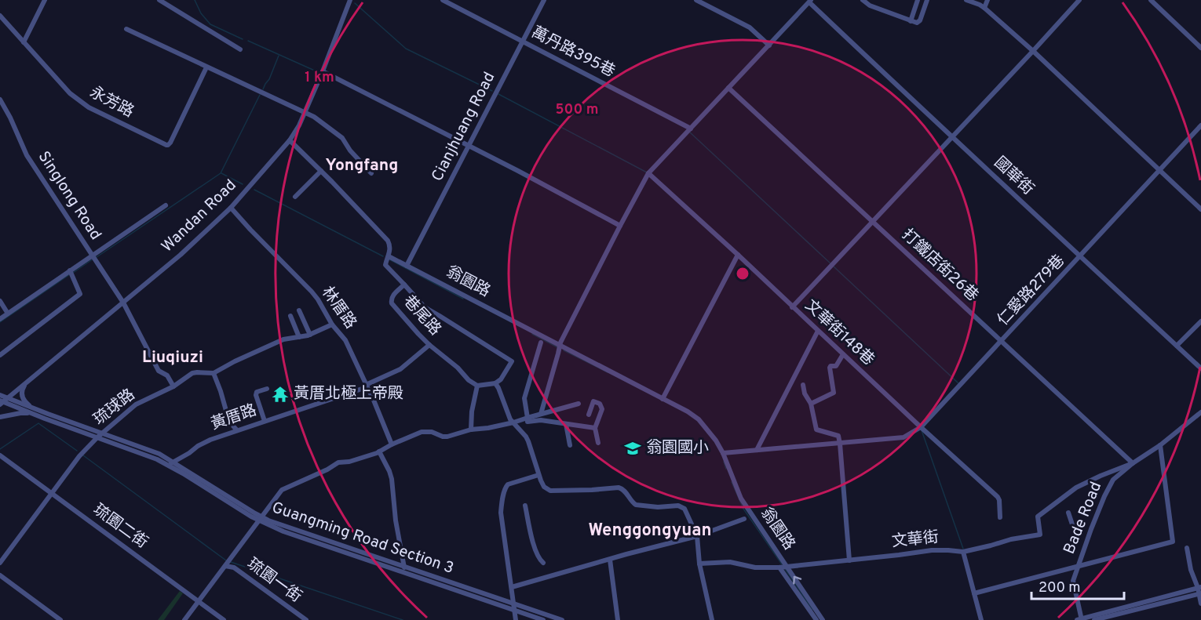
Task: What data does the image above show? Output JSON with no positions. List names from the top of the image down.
{
  "streets": {
    "street": [
      "萬丹路395巷",
      "永芳路",
      "Cianjhuang Road",
      "國華街",
      "Singlong Road",
      "Wandan Road",
      "打鐵店街26巷",
      "翁園路",
      "仁愛路279巷",
      "林厝路",
      "巷尾路",
      "文華街148巷",
      "琉球路",
      "黃厝路",
      "Bade Road",
      "琉園二街",
      "Guangming Road Section 3",
      "文華街",
      "琉園一街"
    ]
  },
  "crossings": [
    ["萬丹路395巷", "Cianjhuang Road"],
    ["Cianjhuang Road", "翁園路"],
    ["國華街", "仁愛路279巷"],
    ["Singlong Road", "Wandan Road"],
    ["Wandan Road", "林厝路"],
    ["Wandan Road", "Guangming Road Section 3"],
    ["打鐵店街26巷", "仁愛路279巷"],
    ["打鐵店街26巷", "Bade Road"],
    ["打鐵店街26巷", "文華街"],
    ["翁園路", "巷尾路"],
    ["翁園路", "文華街"],
    ["仁愛路279巷", "文華街148巷"],
    ["林厝路", "黃厝路"],
    ["巷尾路", "黃厝路"],
    ["琉球路", "琉園二街"],
    ["琉球路", "Guangming Road Section 3"],
    ["黃厝路", "Guangming Road Section 3"],
    ["Bade Road", "文華街"]
  ],
  "districts": ["Yongfang", "Liuqiuzi", "Wenggongyuan"],
  "places": {
    "temple": ["黃厝北極上帝殿"],
    "school or university": ["翁園國小"]
  },
  "scale_bar": "200 m",
  "rings": ["1 km", "500 m"]
}
